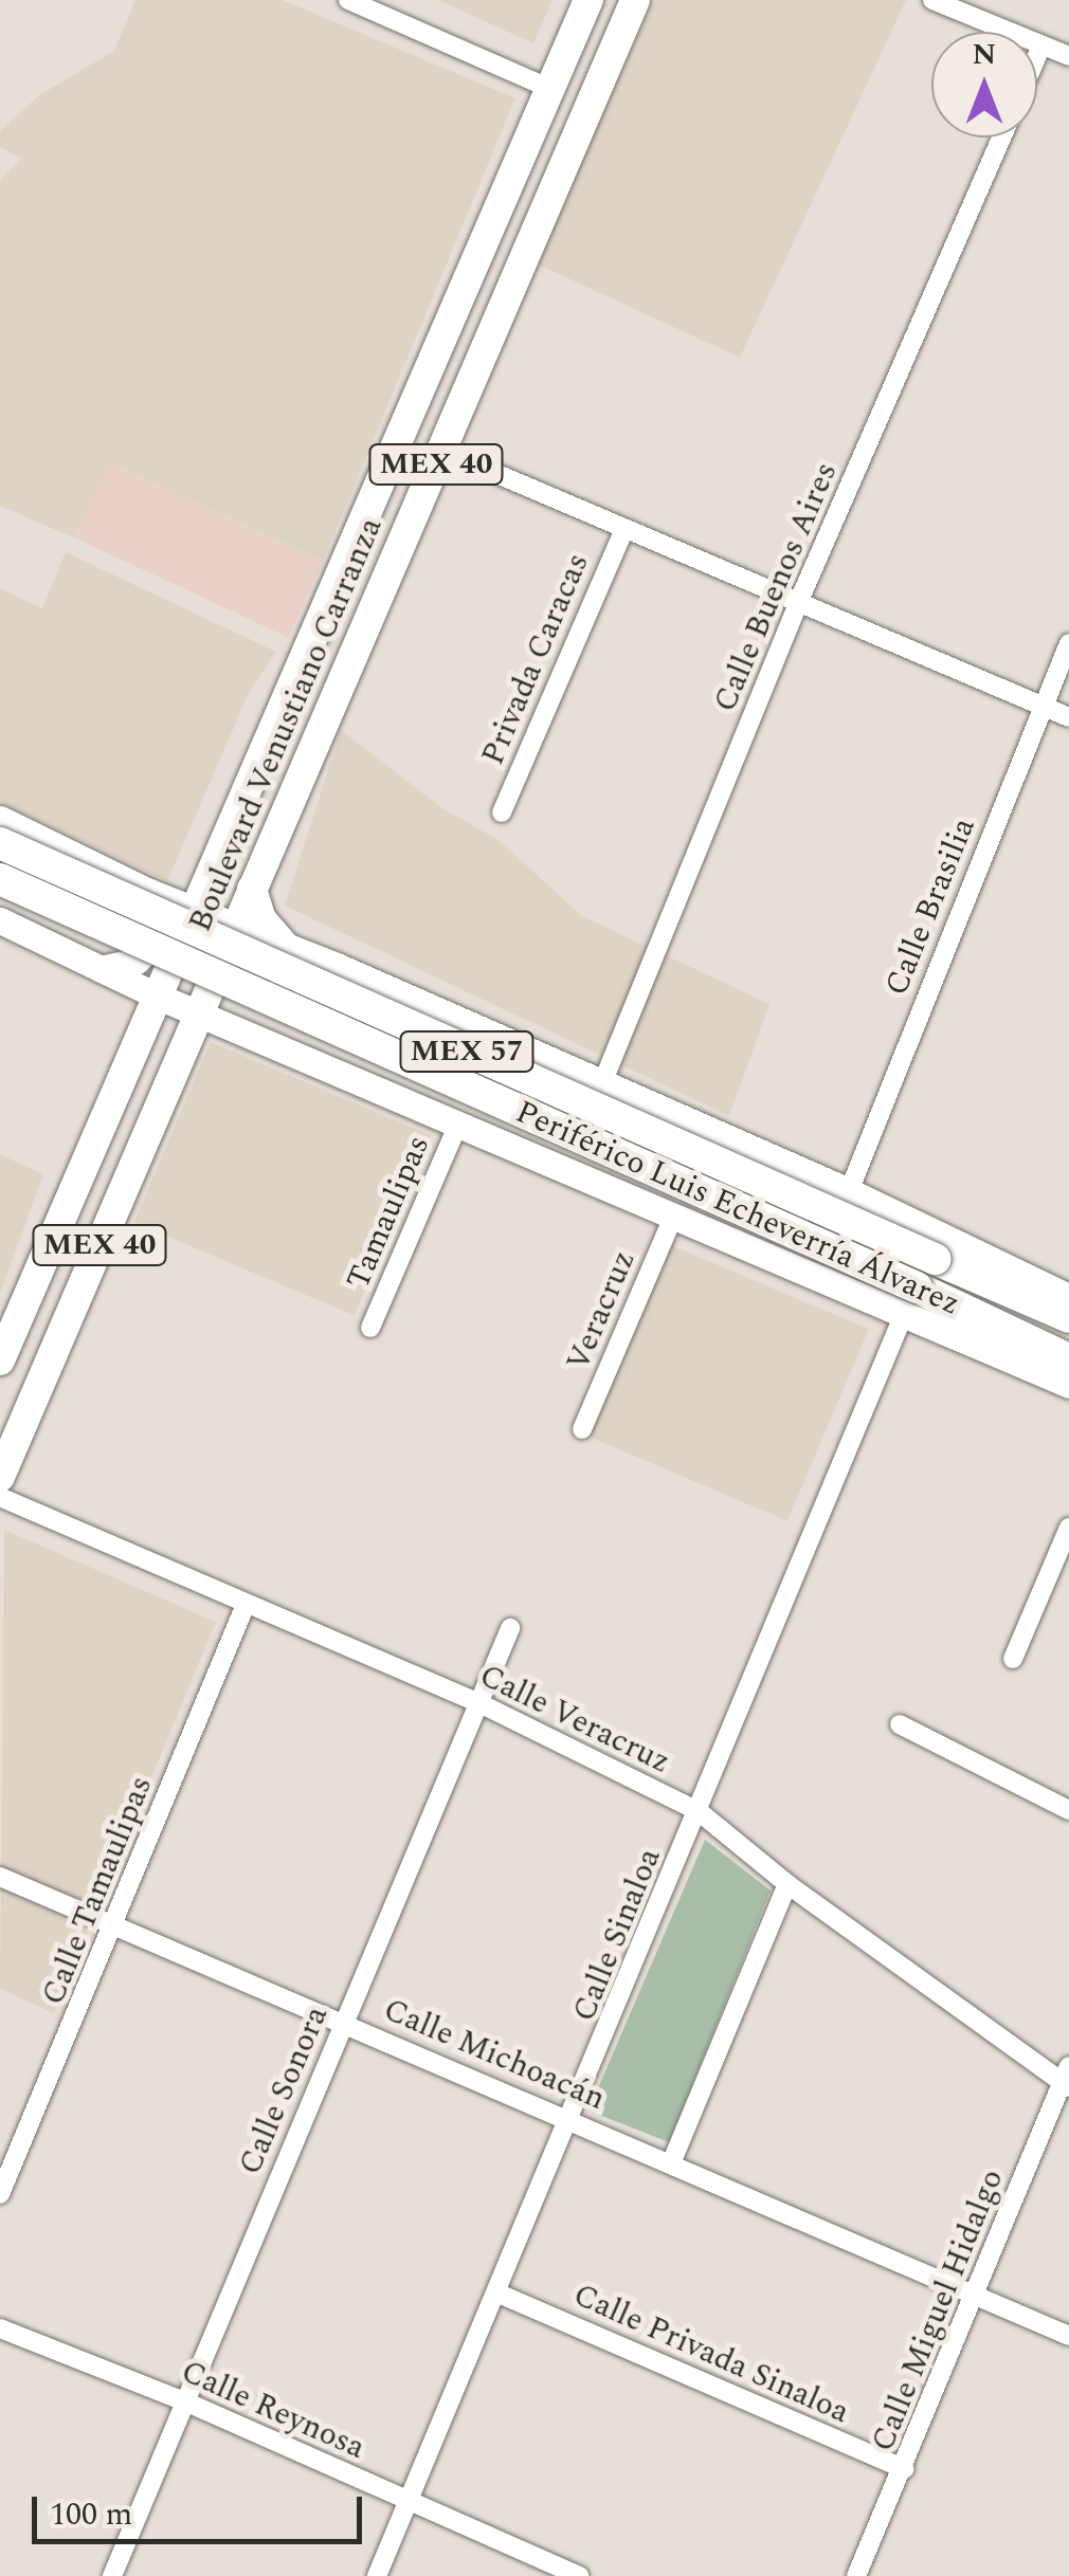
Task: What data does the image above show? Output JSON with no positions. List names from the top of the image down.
{
  "streets": {
    "highway": ["MEX 57", "Periférico Luis Echeverría Álvarez"],
    "main road": ["MEX 40", "Boulevard Venustiano Carranza"],
    "street": [
      "Calle Buenos Aires",
      "Privada Caracas",
      "Calle Brasilia",
      "Tamaulipas",
      "Veracruz",
      "Calle Veracruz",
      "Calle Tamaulipas",
      "Calle Sinaloa",
      "Calle Michoacán",
      "Calle Sonora",
      "Calle Miguel Hidalgo",
      "Calle Privada Sinaloa",
      "Calle Reynosa"
    ]
  },
  "crossings": [
    ["Calle Buenos Aires", "Periférico Luis Echeverría Álvarez"],
    ["Boulevard Venustiano Carranza", "Periférico Luis Echeverría Álvarez"],
    ["Calle Brasilia", "Periférico Luis Echeverría Álvarez"],
    ["Periférico Luis Echeverría Álvarez", "Calle Sinaloa"],
    ["Calle Veracruz", "Calle Tamaulipas"],
    ["Calle Veracruz", "Calle Sinaloa"],
    ["Calle Veracruz", "Calle Sonora"],
    ["Calle Veracruz", "Calle Miguel Hidalgo"],
    ["Calle Tamaulipas", "Calle Michoacán"],
    ["Calle Sinaloa", "Calle Michoacán"],
    ["Calle Sinaloa", "Calle Privada Sinaloa"],
    ["Calle Sinaloa", "Calle Reynosa"],
    ["Calle Michoacán", "Calle Sonora"],
    ["Calle Michoacán", "Calle Miguel Hidalgo"],
    ["Calle Sonora", "Calle Reynosa"],
    ["Calle Miguel Hidalgo", "Calle Privada Sinaloa"]
  ],
  "scale_bar": "100 m",
  "north": "top"
}
